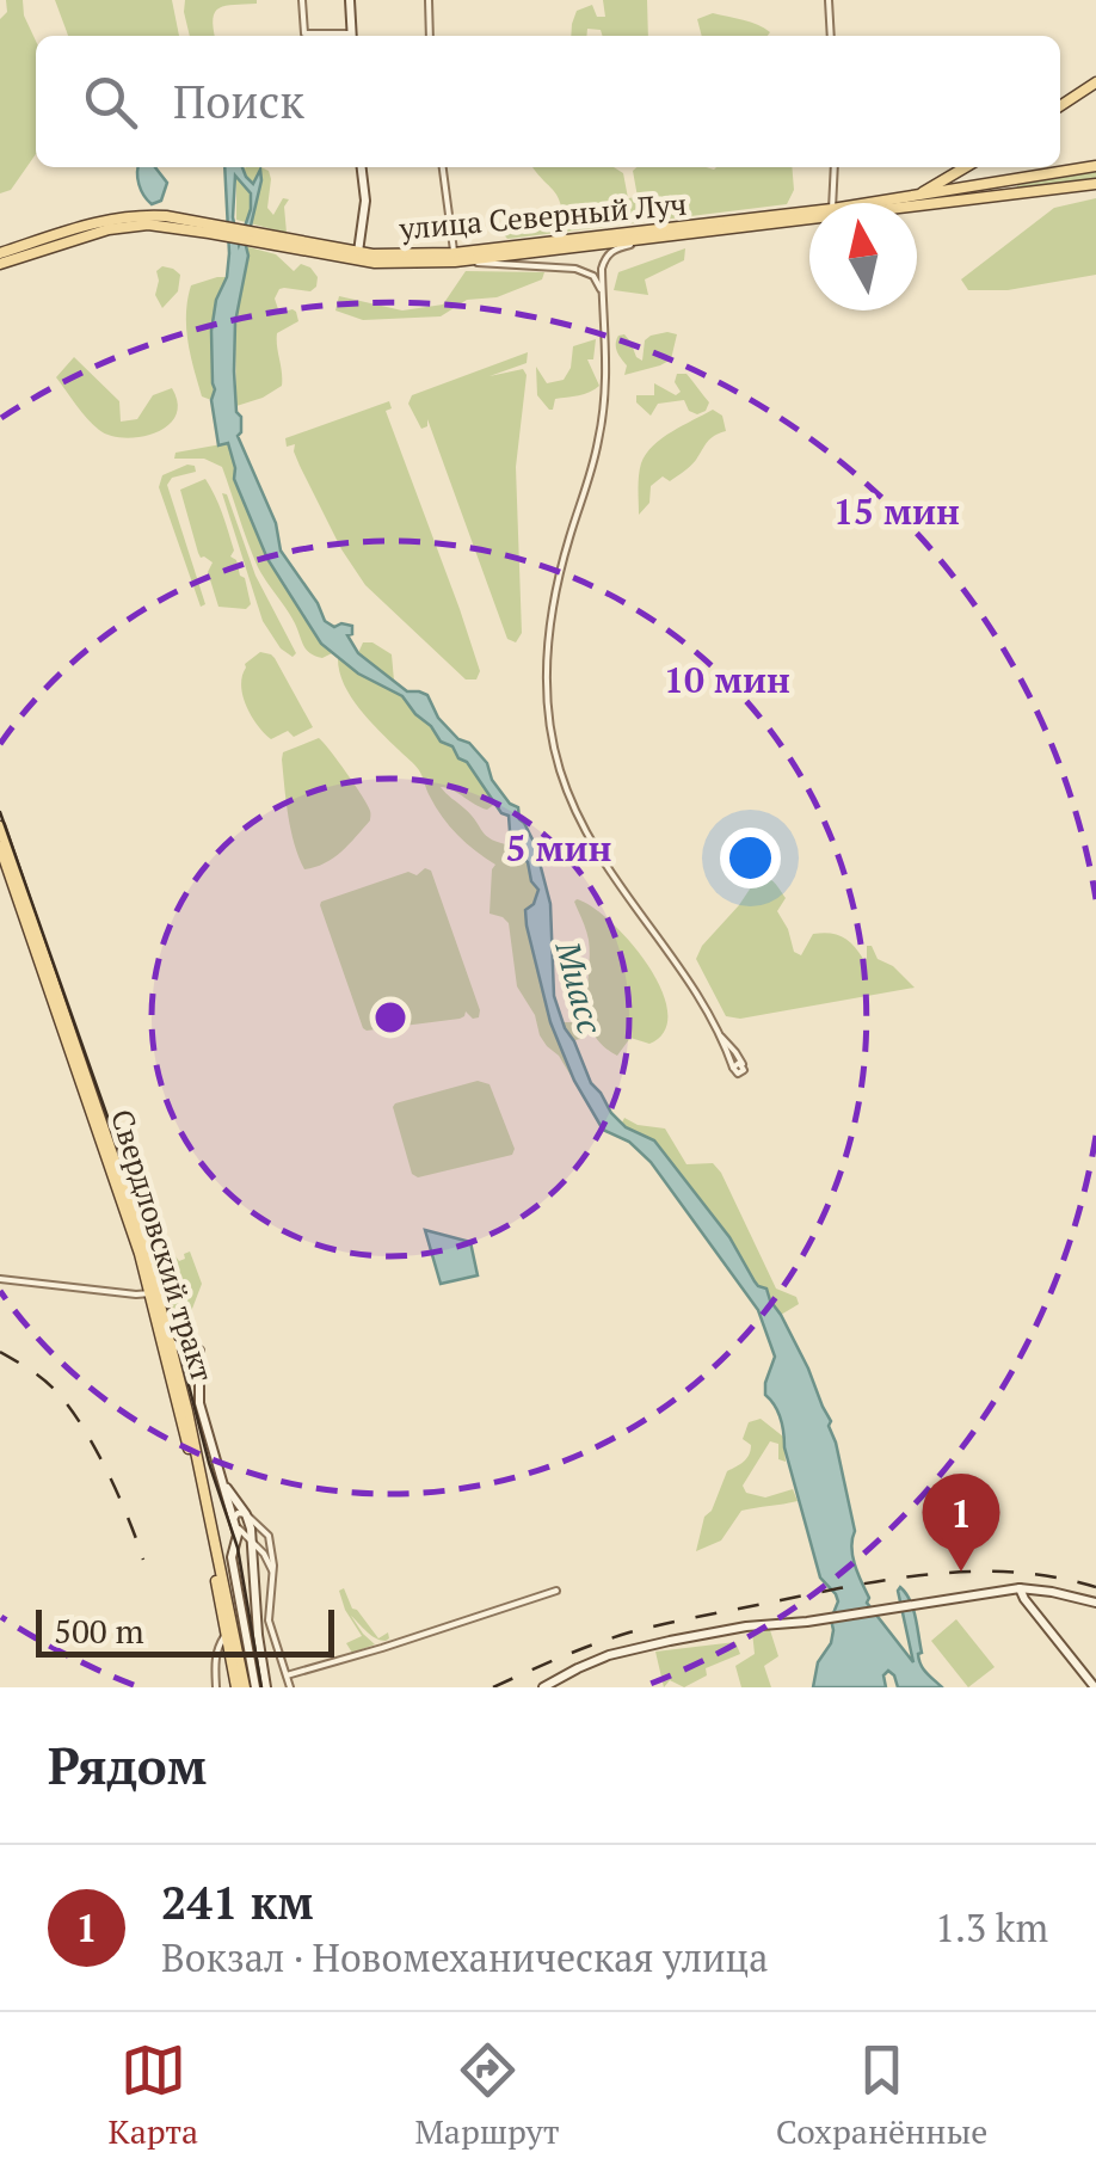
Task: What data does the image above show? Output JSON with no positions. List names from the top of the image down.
{
  "streets": {
    "main road": ["улица Северный Луч", "Свердловский тракт"]
  },
  "water": ["Миасс"],
  "scale_bar": "500 m",
  "north": "top",
  "page": {
    "search": "Поиск",
    "pins": "1",
    "scale": "500 m",
    "heading": "Рядом",
    "list": [
      {
        "mark": "1",
        "name": "241 км",
        "note": "Вокзал · Новомеханическая улица",
        "value": "1.3 km"
      }
    ],
    "nav": ["Карта", "Маршрут", "Сохранённые"]
  },
  "rings": ["15 мин", "10 мин", "5 мин"]
}
